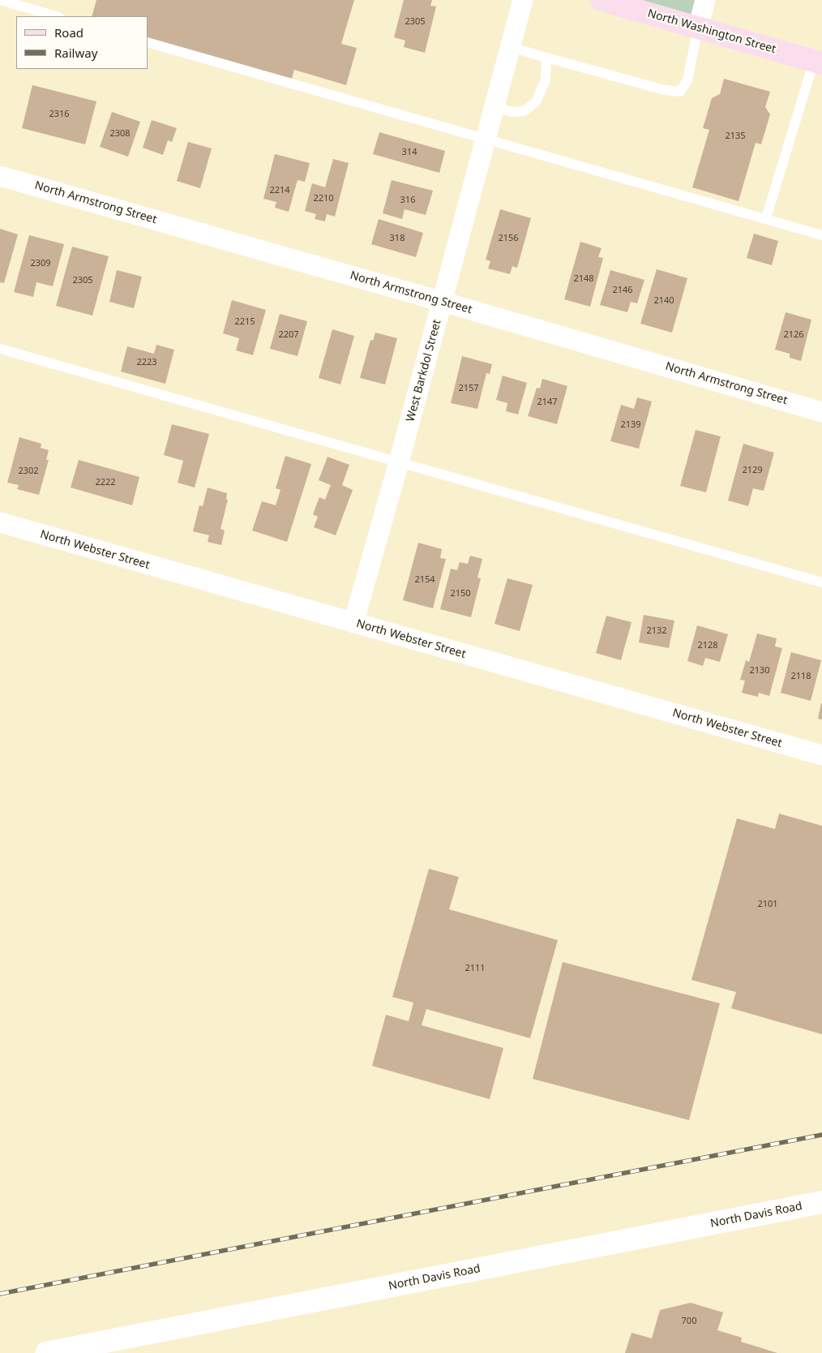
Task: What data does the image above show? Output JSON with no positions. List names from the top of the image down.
{
  "streets": {
    "main road": ["North Washington Street"],
    "street": [
      "North Armstrong Street",
      "West Barkdol Street",
      "North Webster Street",
      "North Davis Road"
    ]
  },
  "crossings": [
    ["North Armstrong Street", "West Barkdol Street"],
    ["West Barkdol Street", "North Webster Street"]
  ],
  "house_numbers": [
    "2305",
    "2316",
    "2308",
    "2135",
    "314",
    "2214",
    "2210",
    "316",
    "318",
    "2156",
    "2309",
    "2148",
    "2305",
    "2146",
    "2140",
    "2215",
    "2207",
    "2126",
    "2223",
    "2157",
    "2147",
    "2139",
    "2129",
    "2302",
    "2222",
    "2154",
    "2150",
    "2132",
    "2128",
    "2130",
    "2118",
    "2101",
    "2111",
    "700"
  ],
  "legend": ["Road", "Railway"]
}
